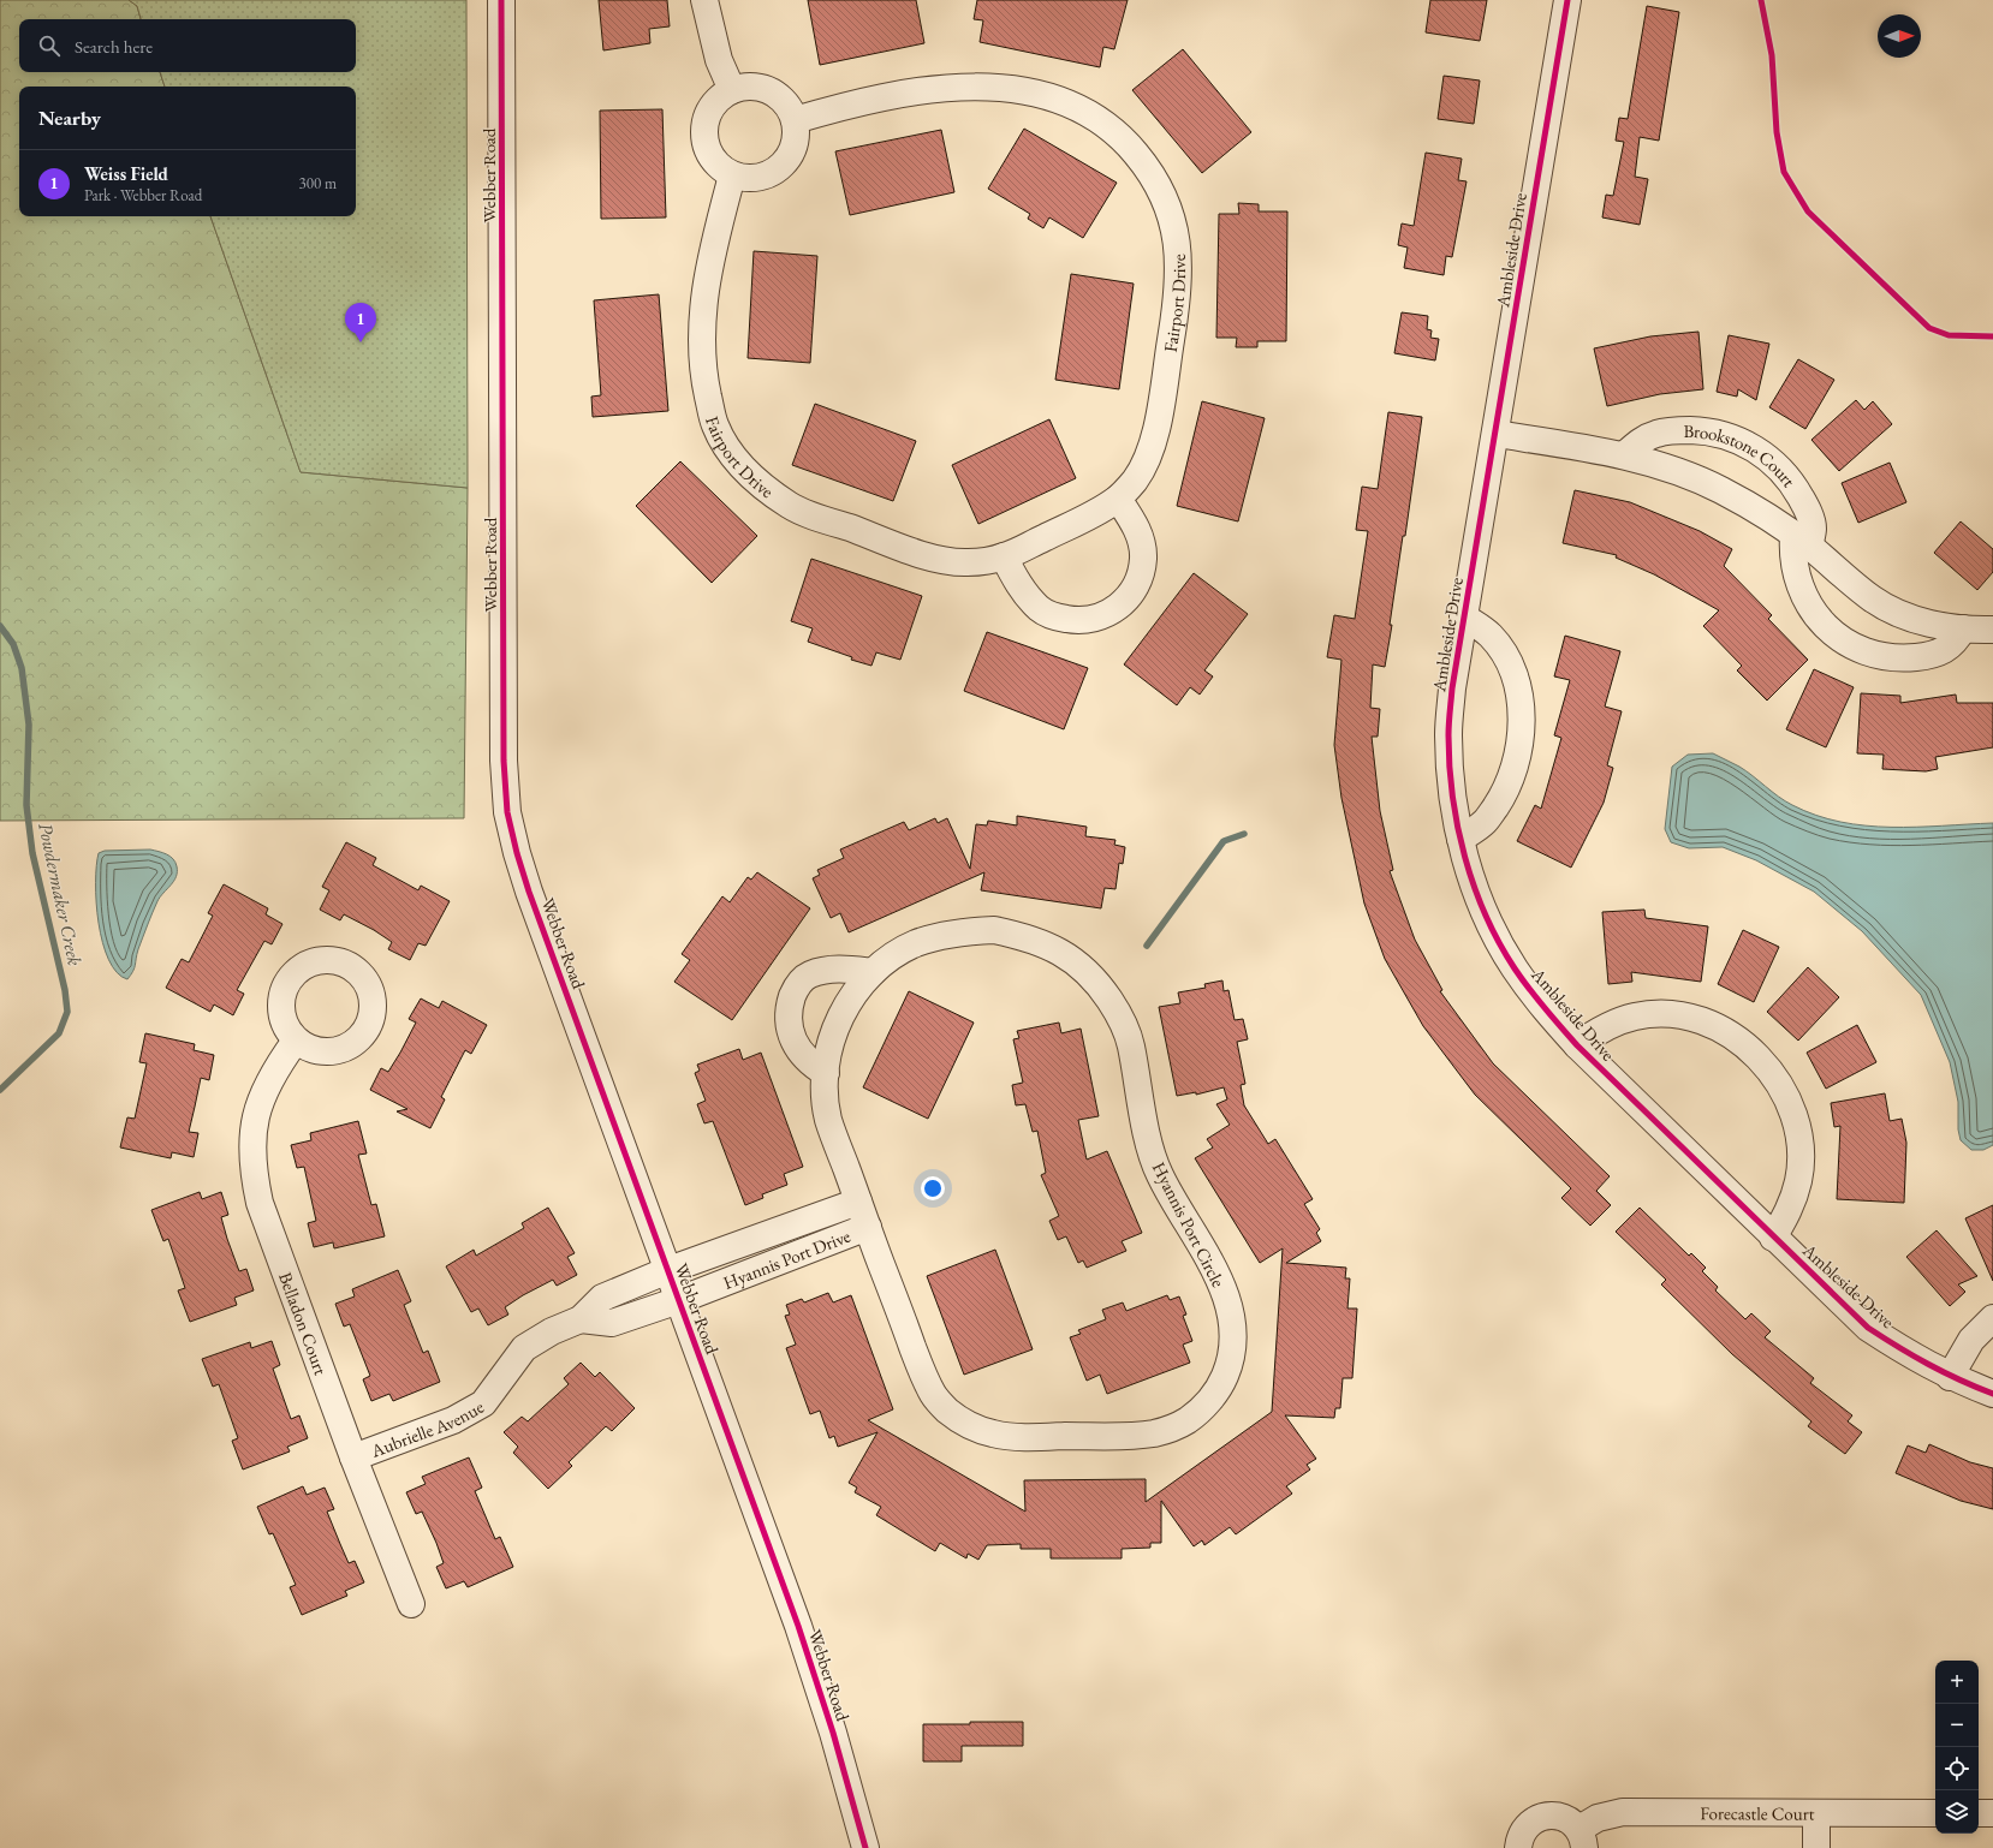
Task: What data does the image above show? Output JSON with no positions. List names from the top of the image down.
{
  "streets": {
    "street": [
      "Webber Road",
      "Ambleside Drive",
      "Fairport Drive",
      "Brookstone Court",
      "Hyannis Port Circle",
      "Hyannis Port Drive",
      "Belladon Court",
      "Aubrielle Avenue",
      "Forecastle Court"
    ]
  },
  "crossings": [
    ["Webber Road", "Hyannis Port Drive"],
    ["Webber Road", "Aubrielle Avenue"],
    ["Ambleside Drive", "Brookstone Court"],
    ["Hyannis Port Circle", "Hyannis Port Drive"],
    ["Hyannis Port Drive", "Aubrielle Avenue"],
    ["Belladon Court", "Aubrielle Avenue"]
  ],
  "water": ["Powdermaker Creek"],
  "north": "right",
  "page": {
    "search": "Search here",
    "heading": "Nearby",
    "list": [
      {
        "mark": "1",
        "name": "Weiss Field",
        "note": "Park · Webber Road",
        "value": "300 m"
      }
    ],
    "pins": "1",
    "map_buttons": ["+", "−"]
  }
}
